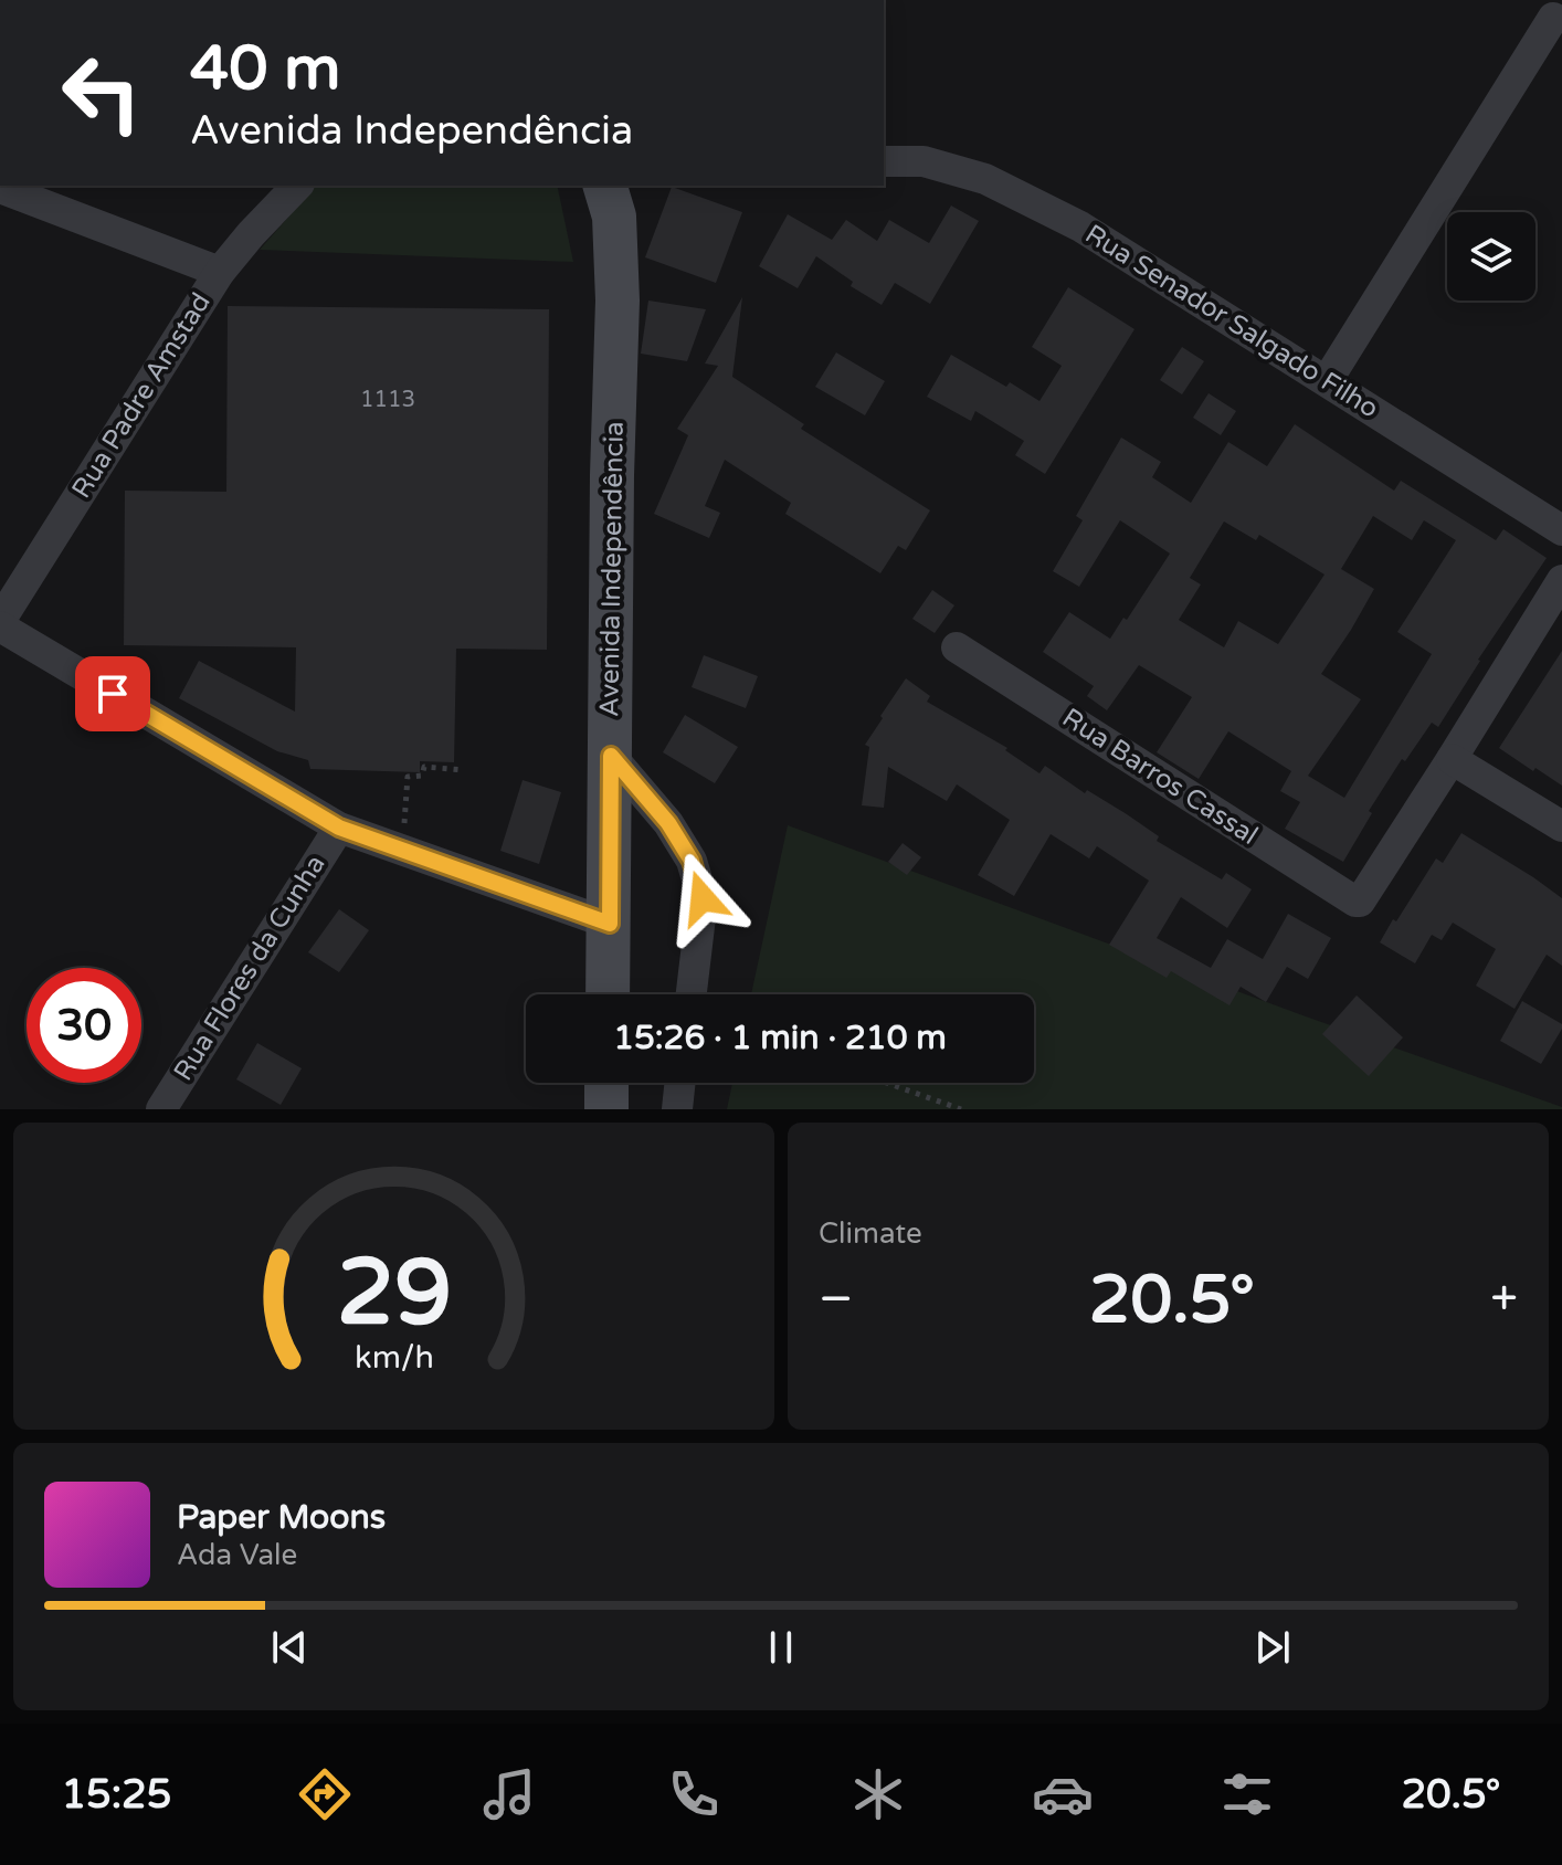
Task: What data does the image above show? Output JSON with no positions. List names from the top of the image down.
{
  "streets": {
    "main road": ["Avenida Independência"],
    "street": [
      "Rua Senador Salgado Filho",
      "Rua Padre Amstad",
      "Rua Barros Cassal",
      "Rua Flores da Cunha"
    ]
  },
  "house_numbers": ["1113"],
  "page": {
    "turn": ["40 m", "Avenida Independência"],
    "limit": "30",
    "trip": "15:26 · 1 min · 210 m",
    "tile": "Climate",
    "heat": ["−", "20.5°", "+"],
    "song": ["Paper Moons", "Ada Vale"],
    "tabs": ["15:25", "20.5°"],
    "gauge": ["29", "km/h"]
  }
}
